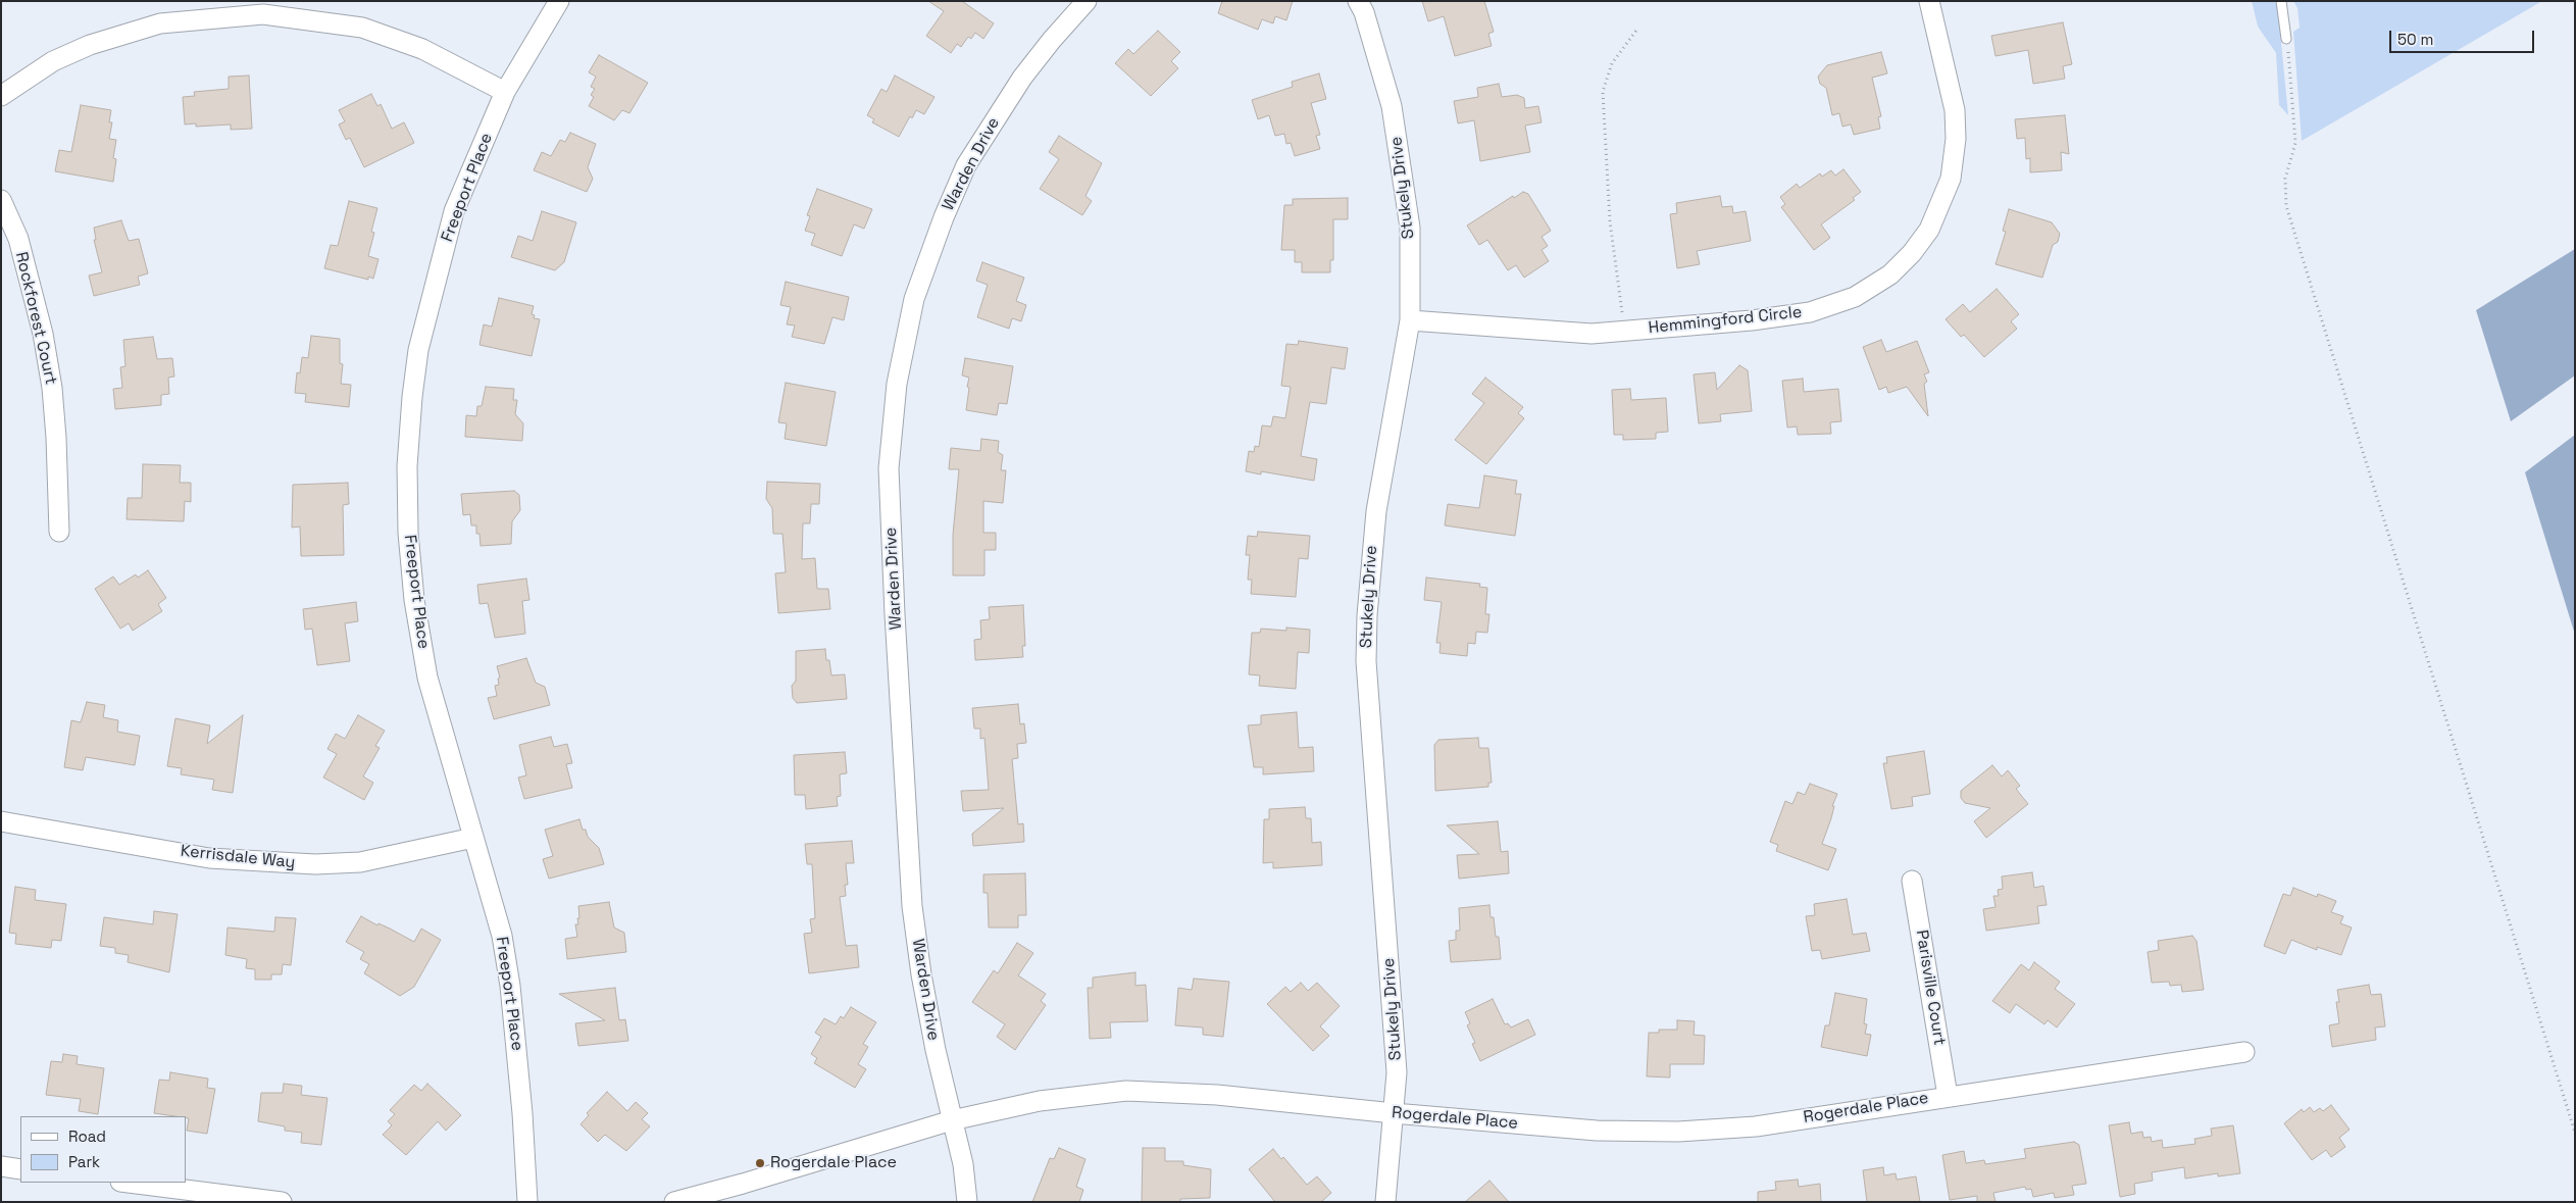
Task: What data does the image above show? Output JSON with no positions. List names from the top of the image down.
{
  "streets": {
    "street": [
      "Warden Drive",
      "Freeport Place",
      "Stukely Drive",
      "Rockforest Court",
      "Hemmingford Circle",
      "Kerrisdale Way",
      "Parisville Court",
      "Rogerdale Place"
    ]
  },
  "crossings": [
    ["Warden Drive", "Rogerdale Place"],
    ["Freeport Place", "Kerrisdale Way"],
    ["Stukely Drive", "Hemmingford Circle"],
    ["Stukely Drive", "Rogerdale Place"],
    ["Parisville Court", "Rogerdale Place"]
  ],
  "places": ["Rogerdale Place"],
  "legend": ["Road", "Park"],
  "scale_bar": "50 m"
}
